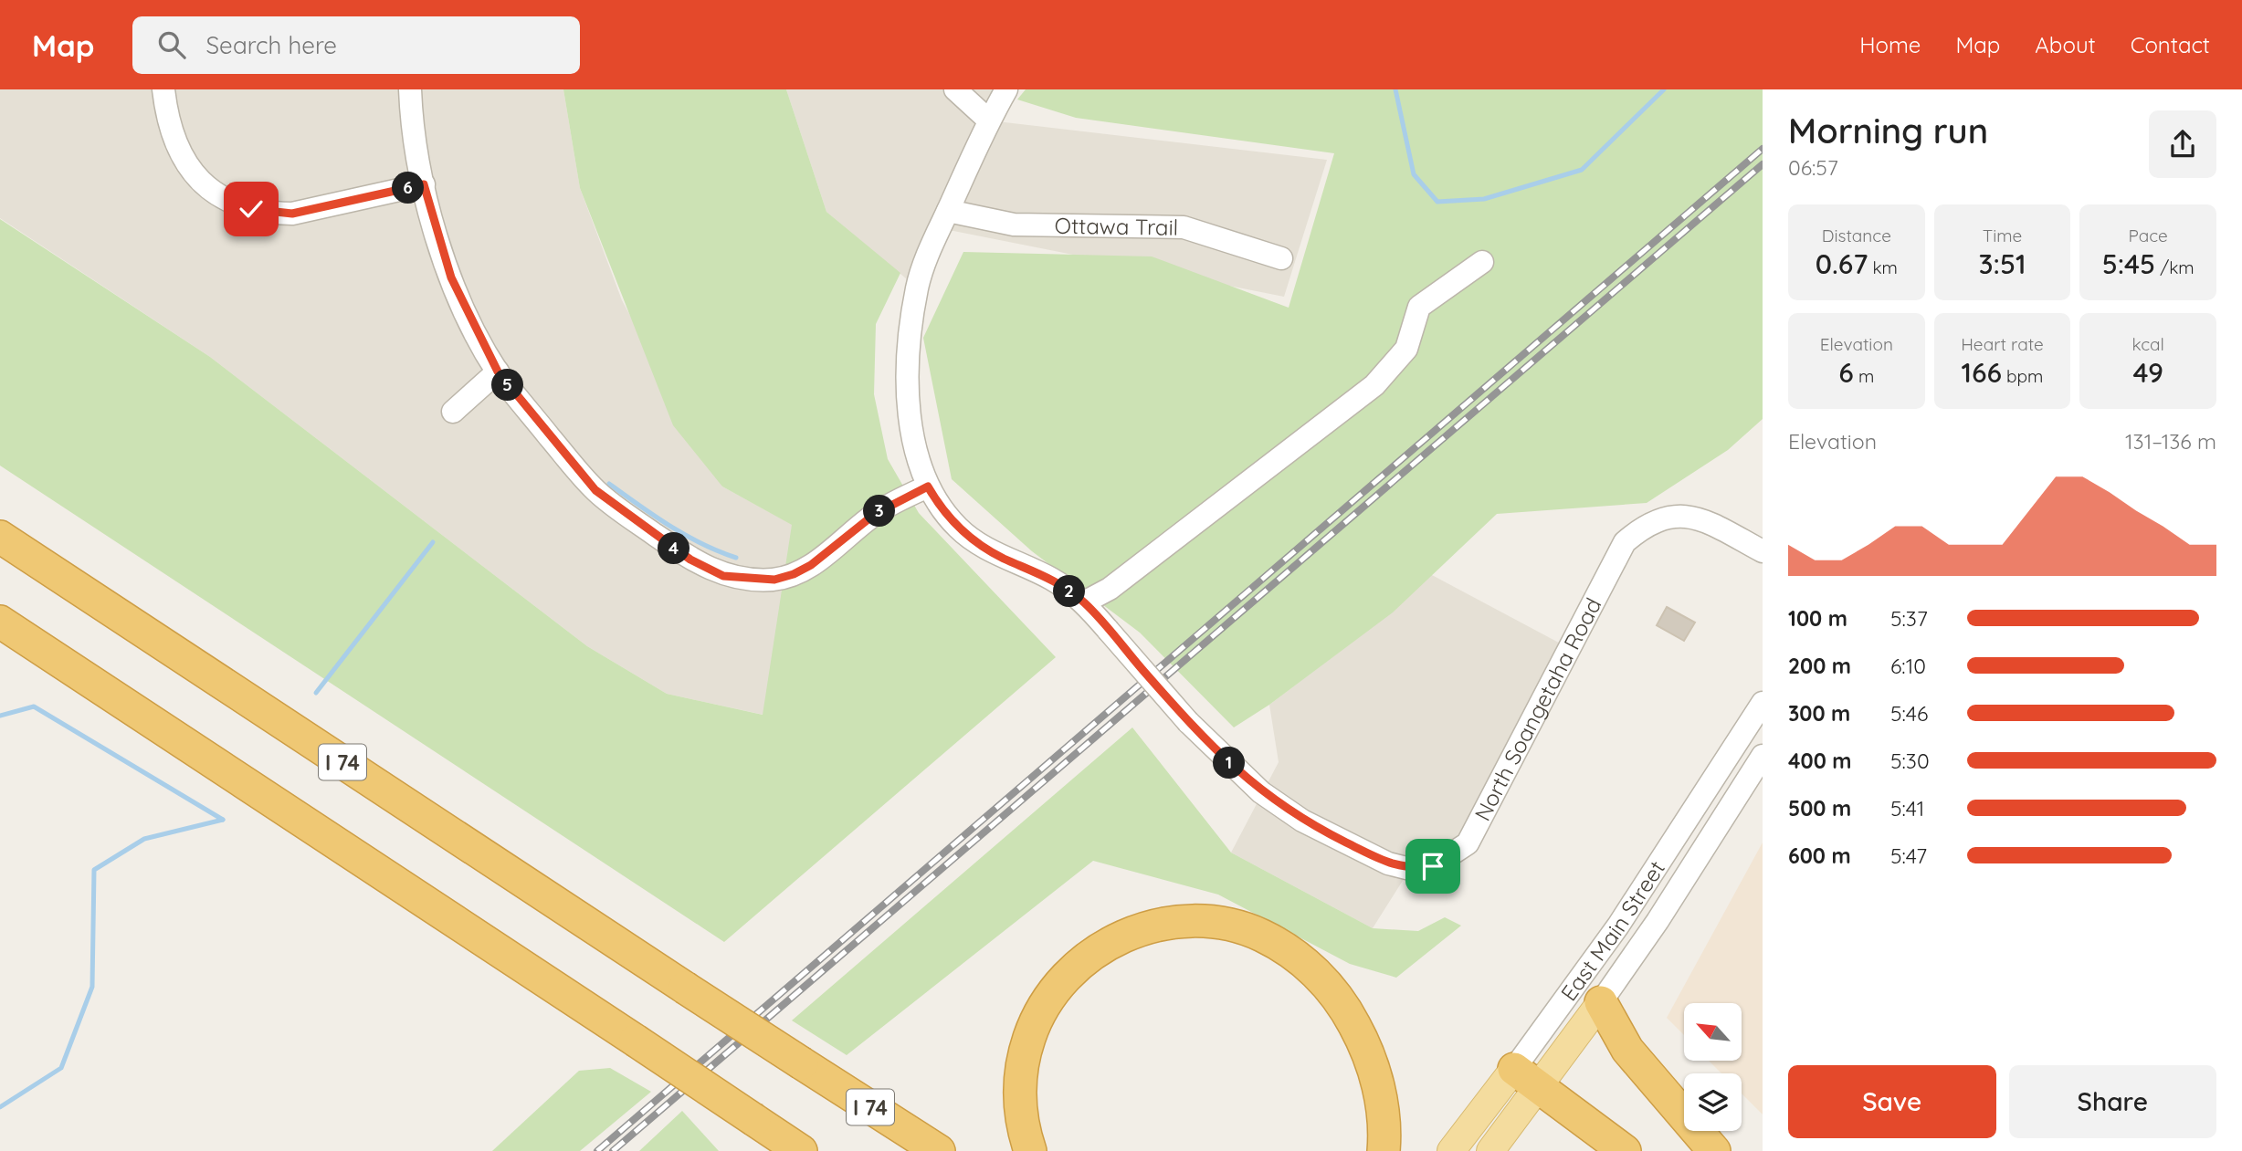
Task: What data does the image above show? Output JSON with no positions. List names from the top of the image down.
{
  "streets": {
    "highway": ["I 74"],
    "main road": ["East Main Street"],
    "street": ["Ottawa Trail", "North Soangetaha Road"]
  },
  "crossings": [
    ["Ottawa Trail", "North Soangetaha Road"]
  ],
  "north": "top left",
  "page": {
    "header": "Map",
    "search": "Search here",
    "nav": [
      "Home",
      "Map",
      "About",
      "Contact"
    ],
    "heading": ["Morning run", "06:57"],
    "pins": [
      "6",
      "5",
      "3",
      "4",
      "2",
      "1"
    ],
    "stats": [
      ["Distance", "0.67 km"],
      ["Time", "3:51"],
      ["Pace", "5:45 /km"],
      ["Elevation", "6 m"],
      ["Heart rate", "166 bpm"],
      ["kcal", "49"]
    ],
    "chart": ["Elevation", "131–136 m"],
    "list": [
      {
        "name": "100 m",
        "note": "5:37"
      },
      {
        "name": "200 m",
        "note": "6:10"
      },
      {
        "name": "300 m",
        "note": "5:46"
      },
      {
        "name": "400 m",
        "note": "5:30"
      },
      {
        "name": "500 m",
        "note": "5:41"
      },
      {
        "name": "600 m",
        "note": "5:47"
      }
    ],
    "buttons": ["Save", "Share"]
  }
}
